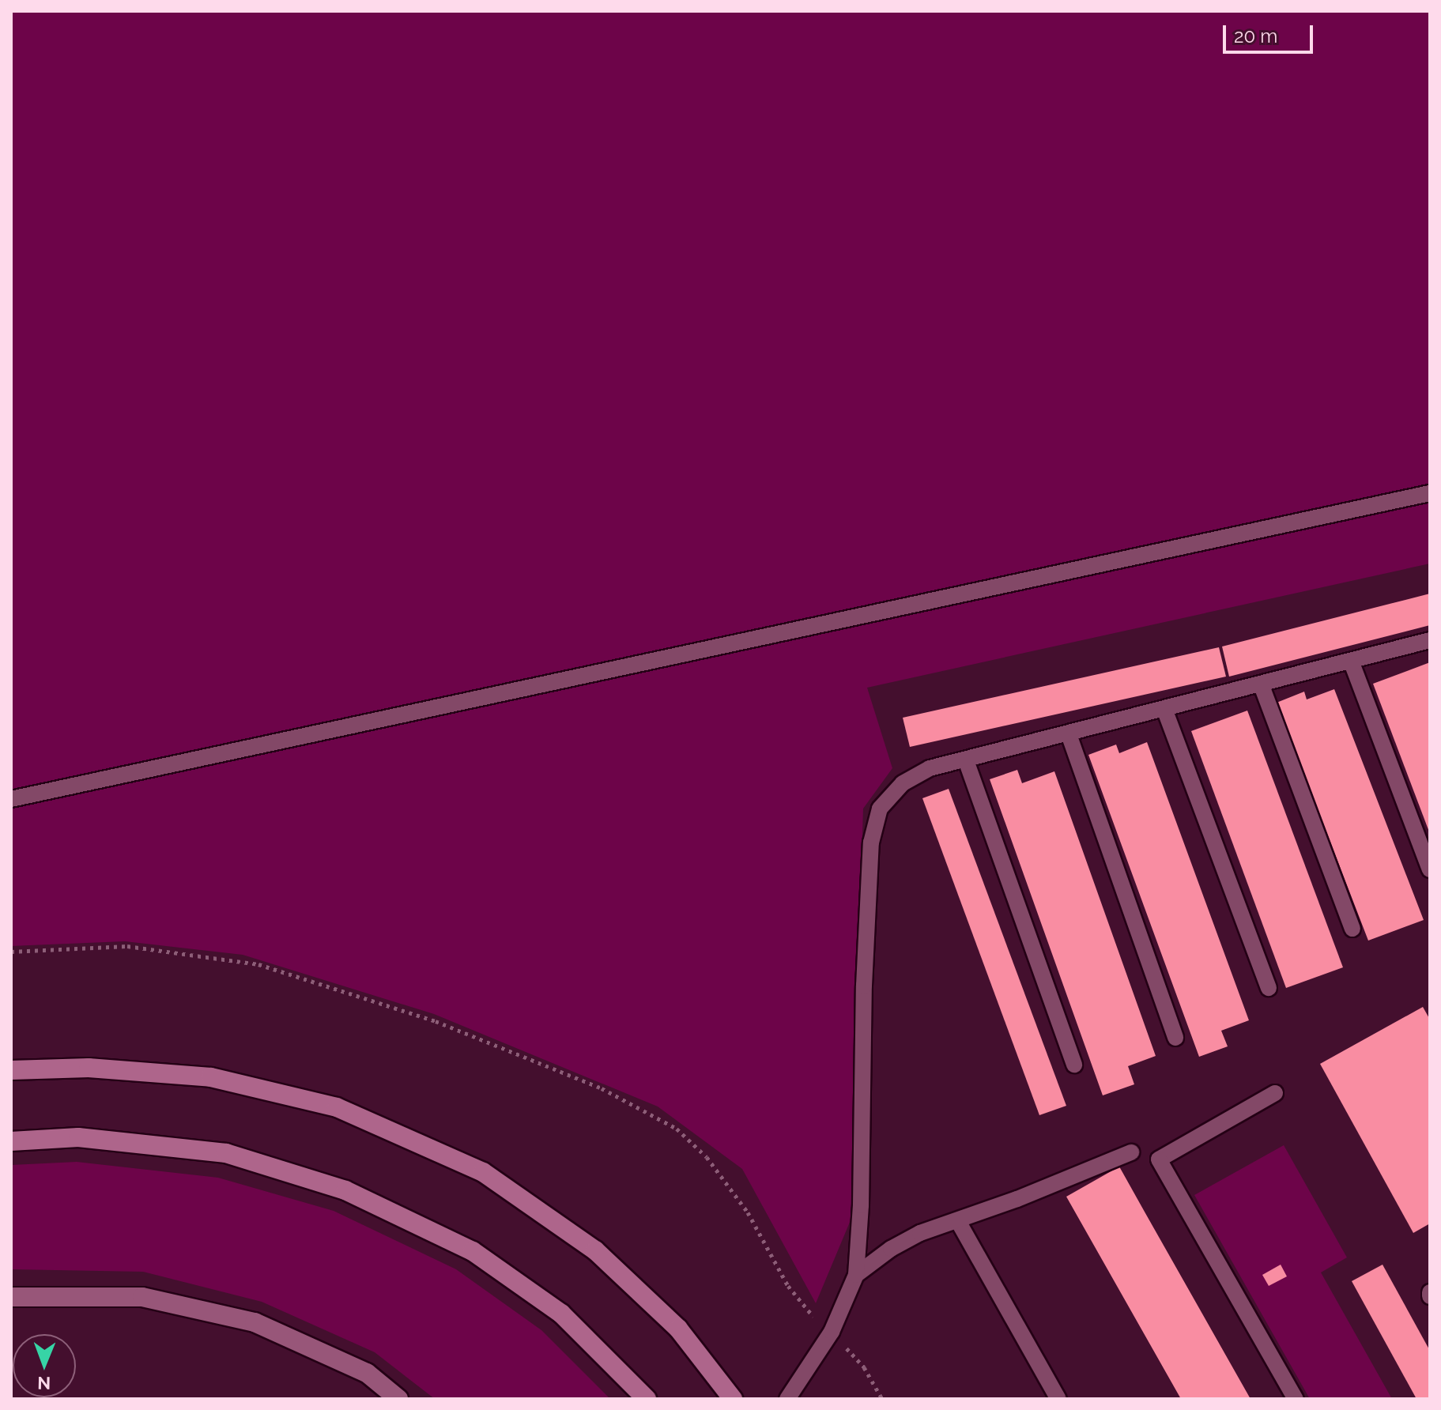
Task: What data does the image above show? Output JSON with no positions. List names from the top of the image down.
{
  "scale_bar": "20 m",
  "north": "bottom"
}
